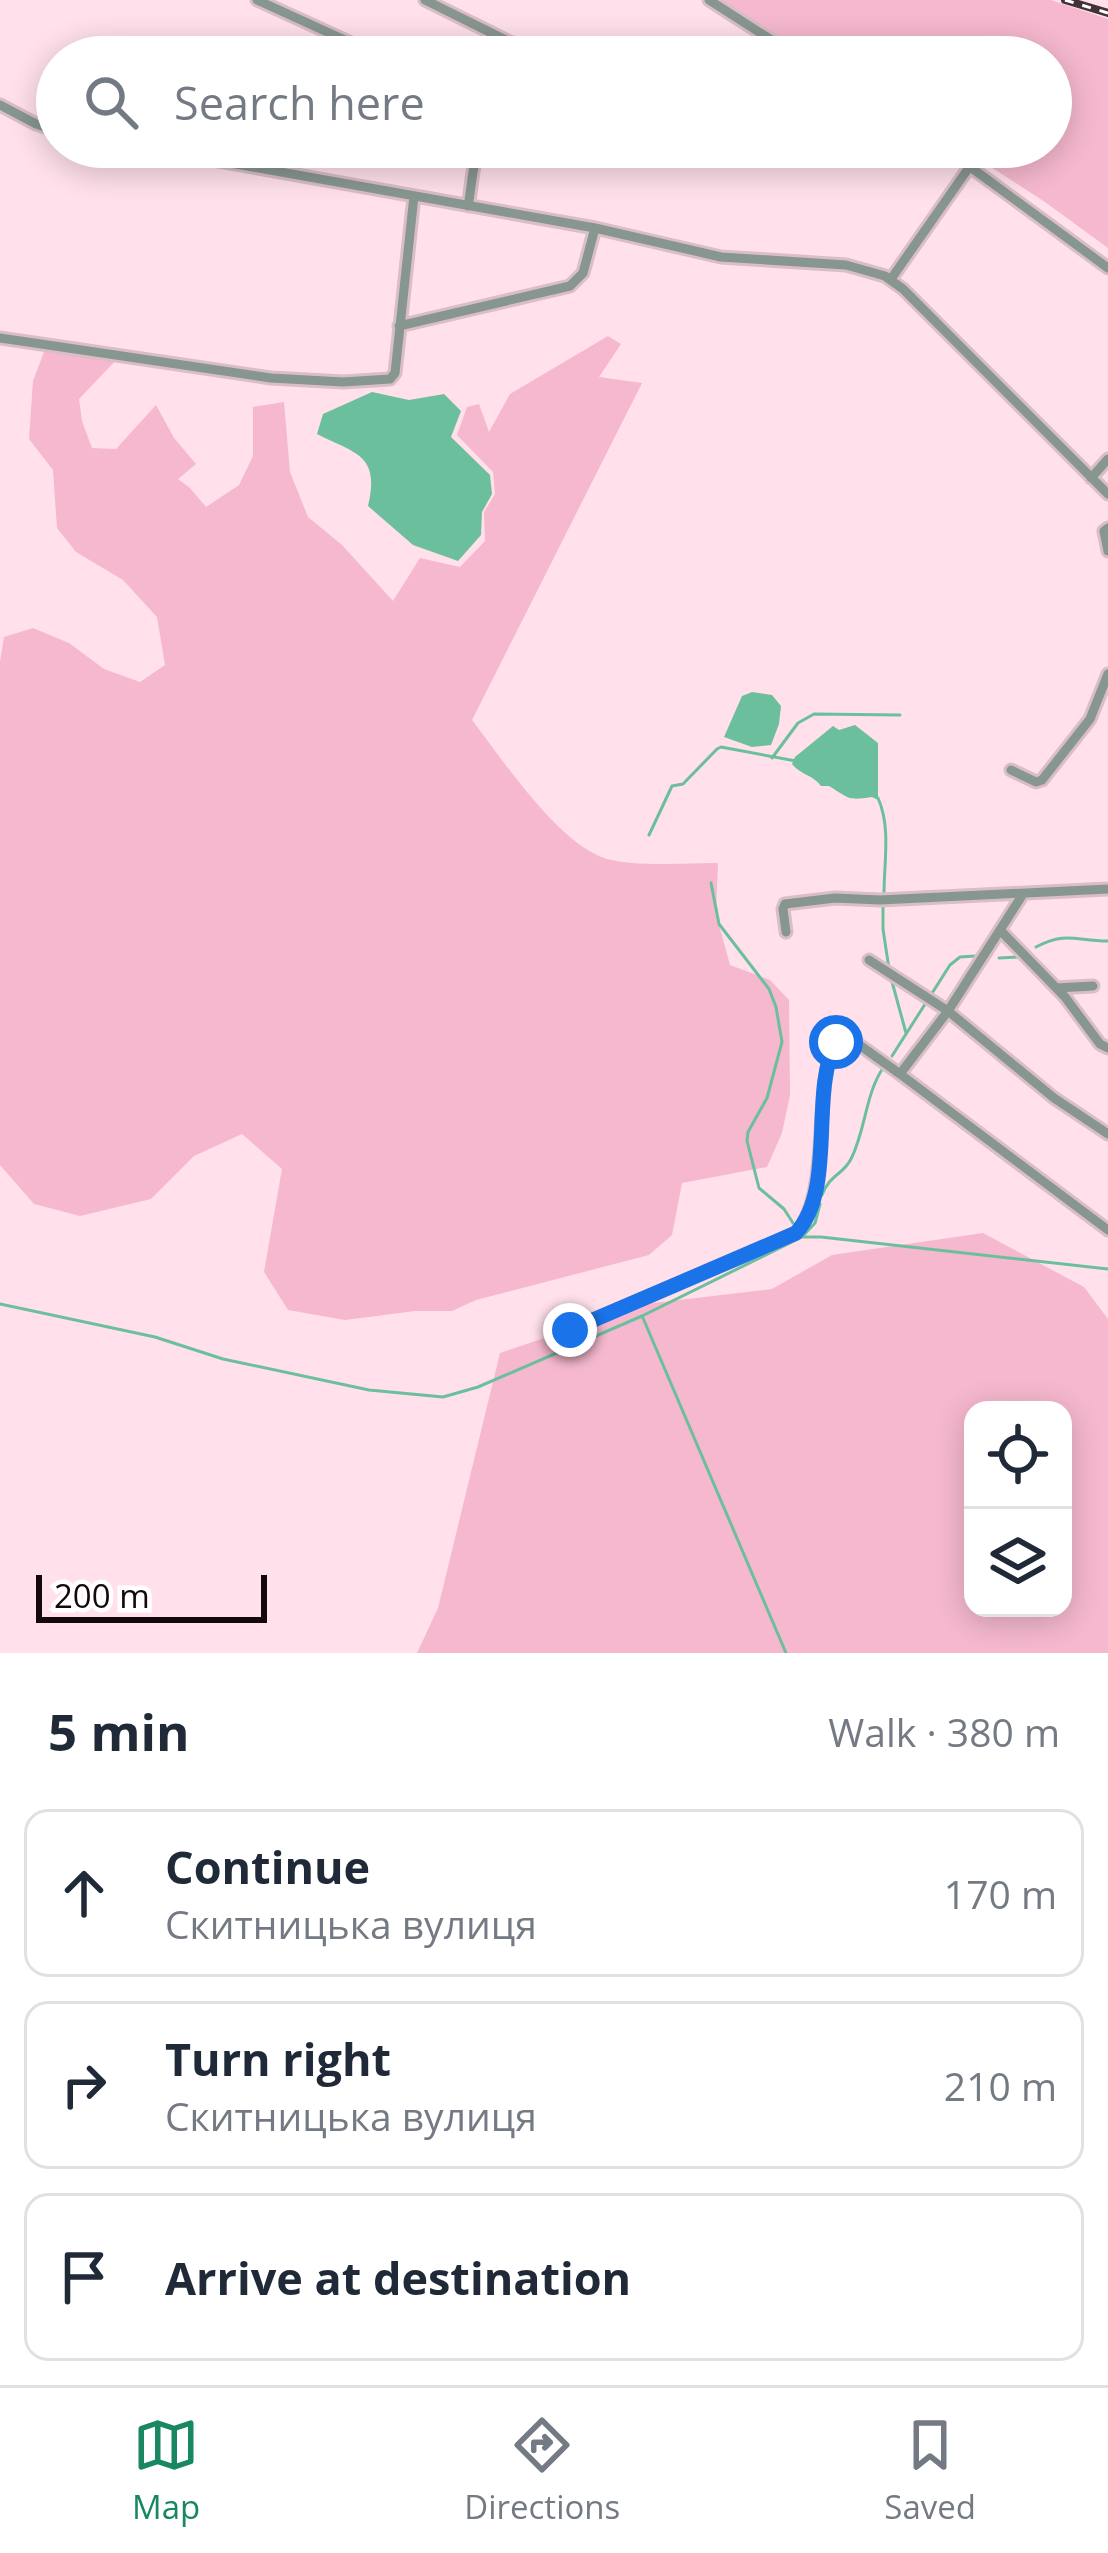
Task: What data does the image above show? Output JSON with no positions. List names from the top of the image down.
{
  "scale_bar": "200 m",
  "page": {
    "search": "Search here",
    "scale": "200 m",
    "heading": ["5 min", "Walk · 380 m"],
    "list": [
      ["Continue", "Скитницька вулиця", "170 m"],
      ["Turn right", "Скитницька вулиця", "210 m"],
      "Arrive at destination"
    ],
    "nav": ["Map", "Directions", "Saved"]
  }
}
